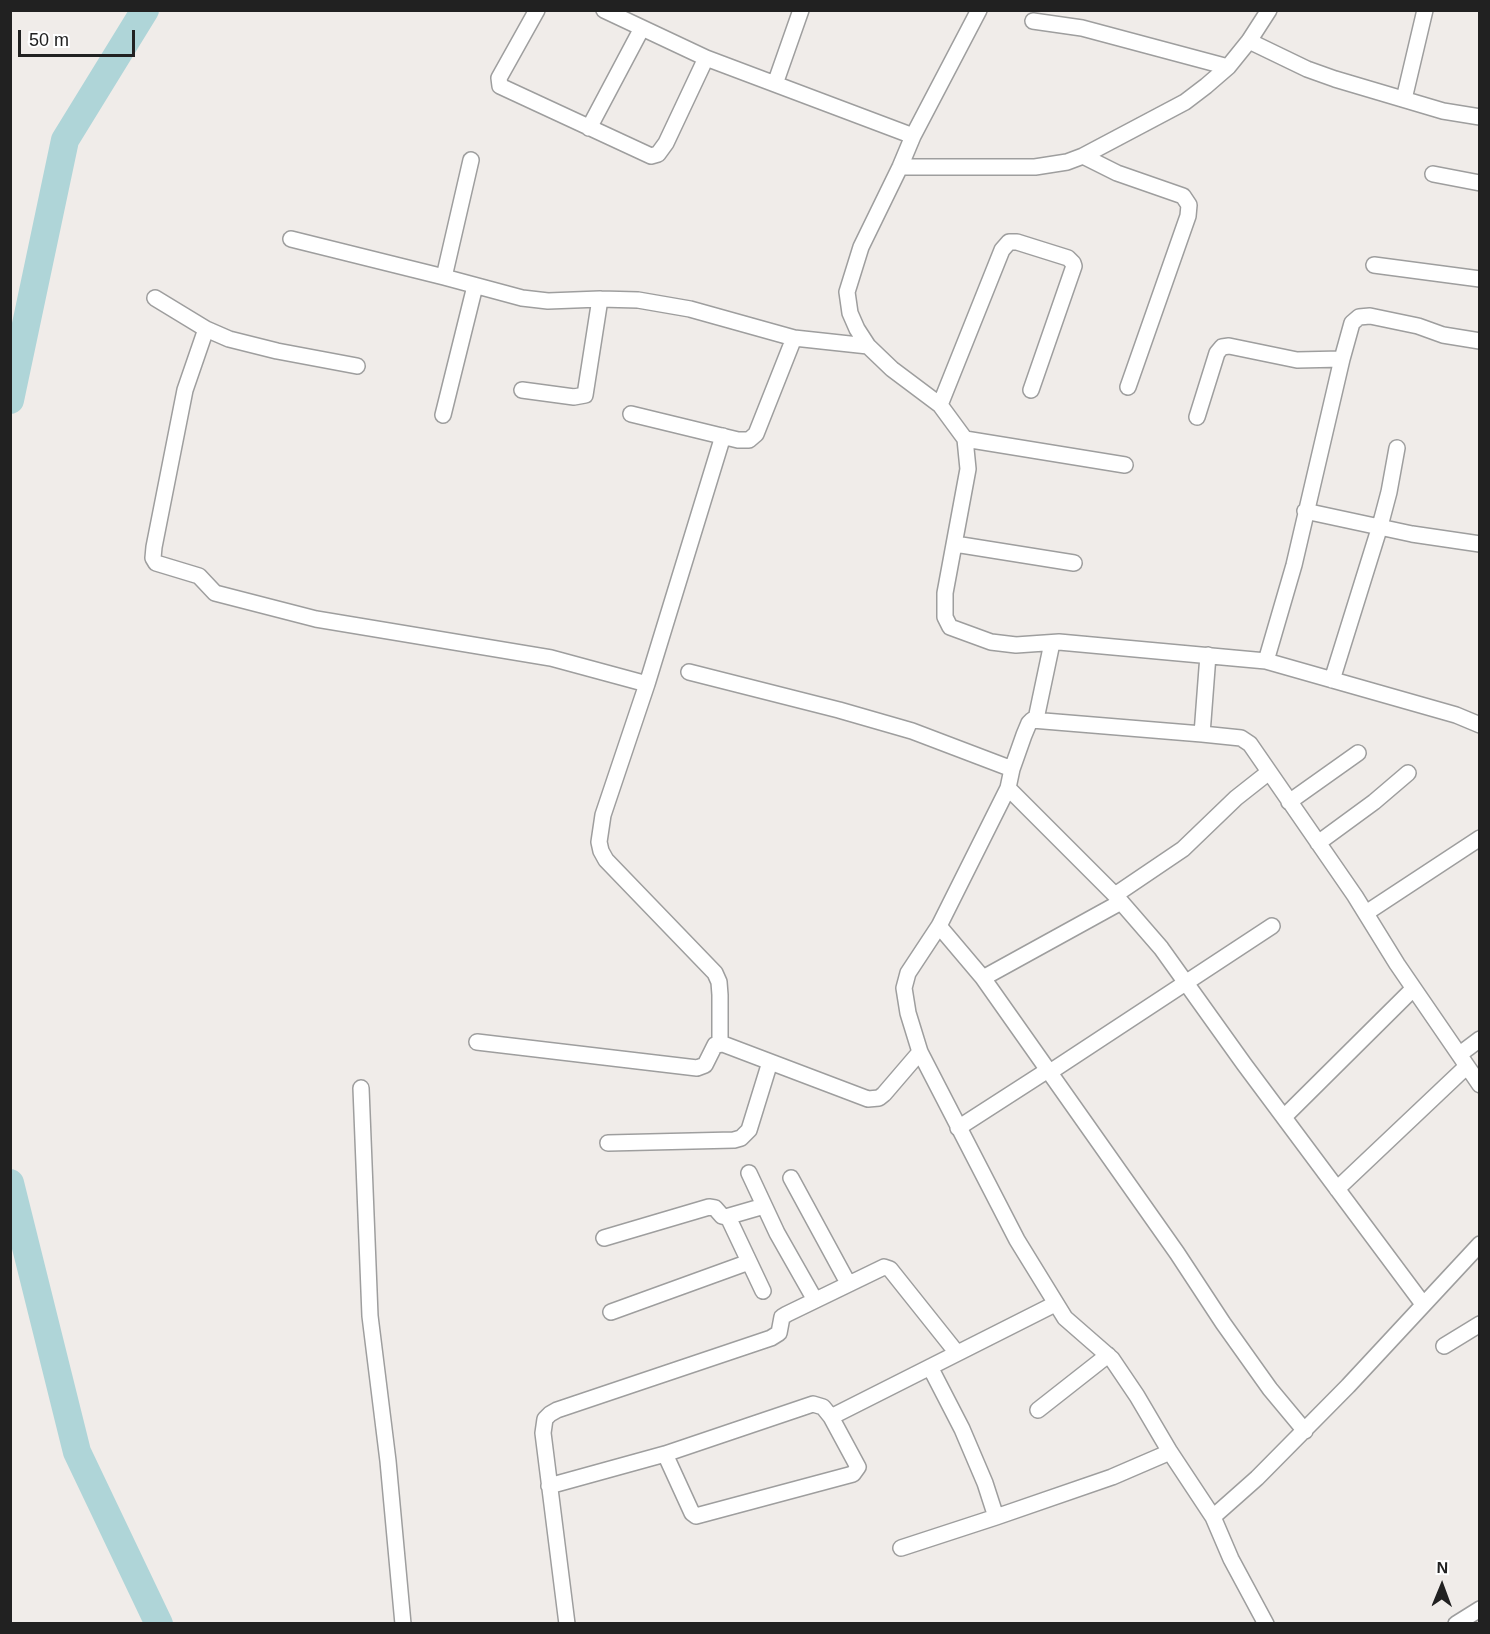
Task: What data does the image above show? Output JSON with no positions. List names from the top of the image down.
{
  "scale_bar": "50 m",
  "north": "top"
}
